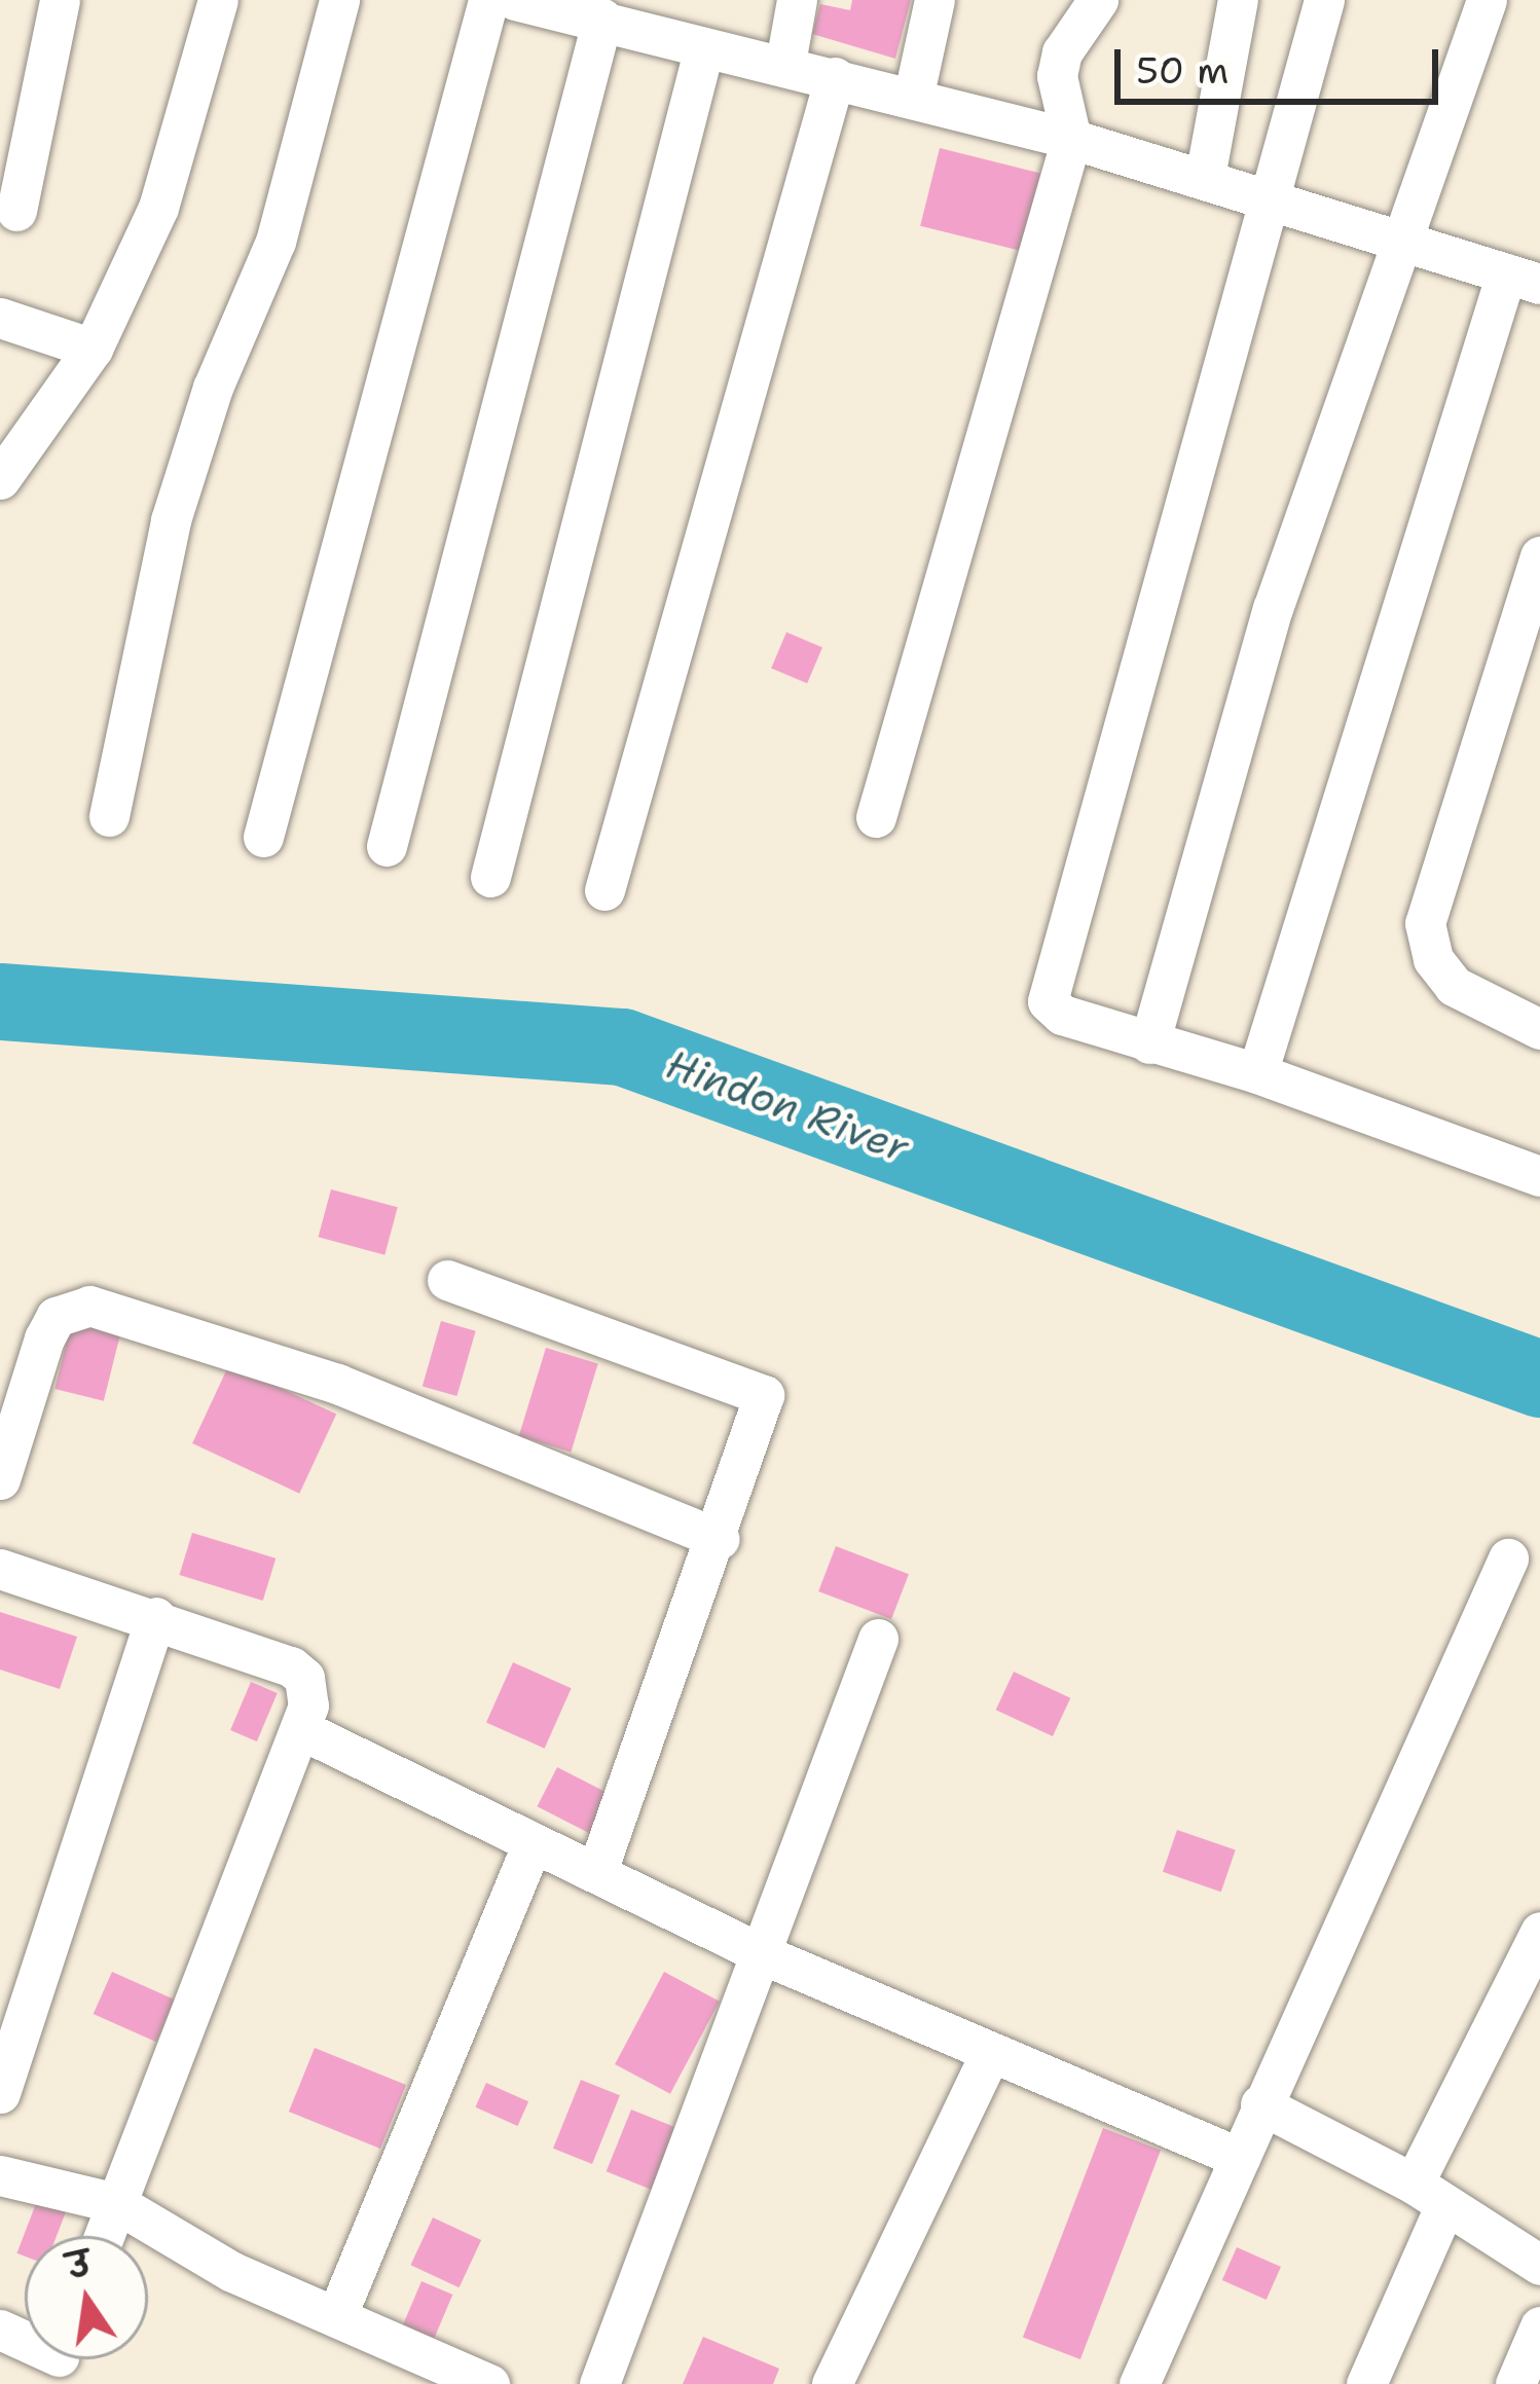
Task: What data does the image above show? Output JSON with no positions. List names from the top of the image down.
{
  "water": ["Hindon River"],
  "scale_bar": "50 m",
  "north": "top"
}
